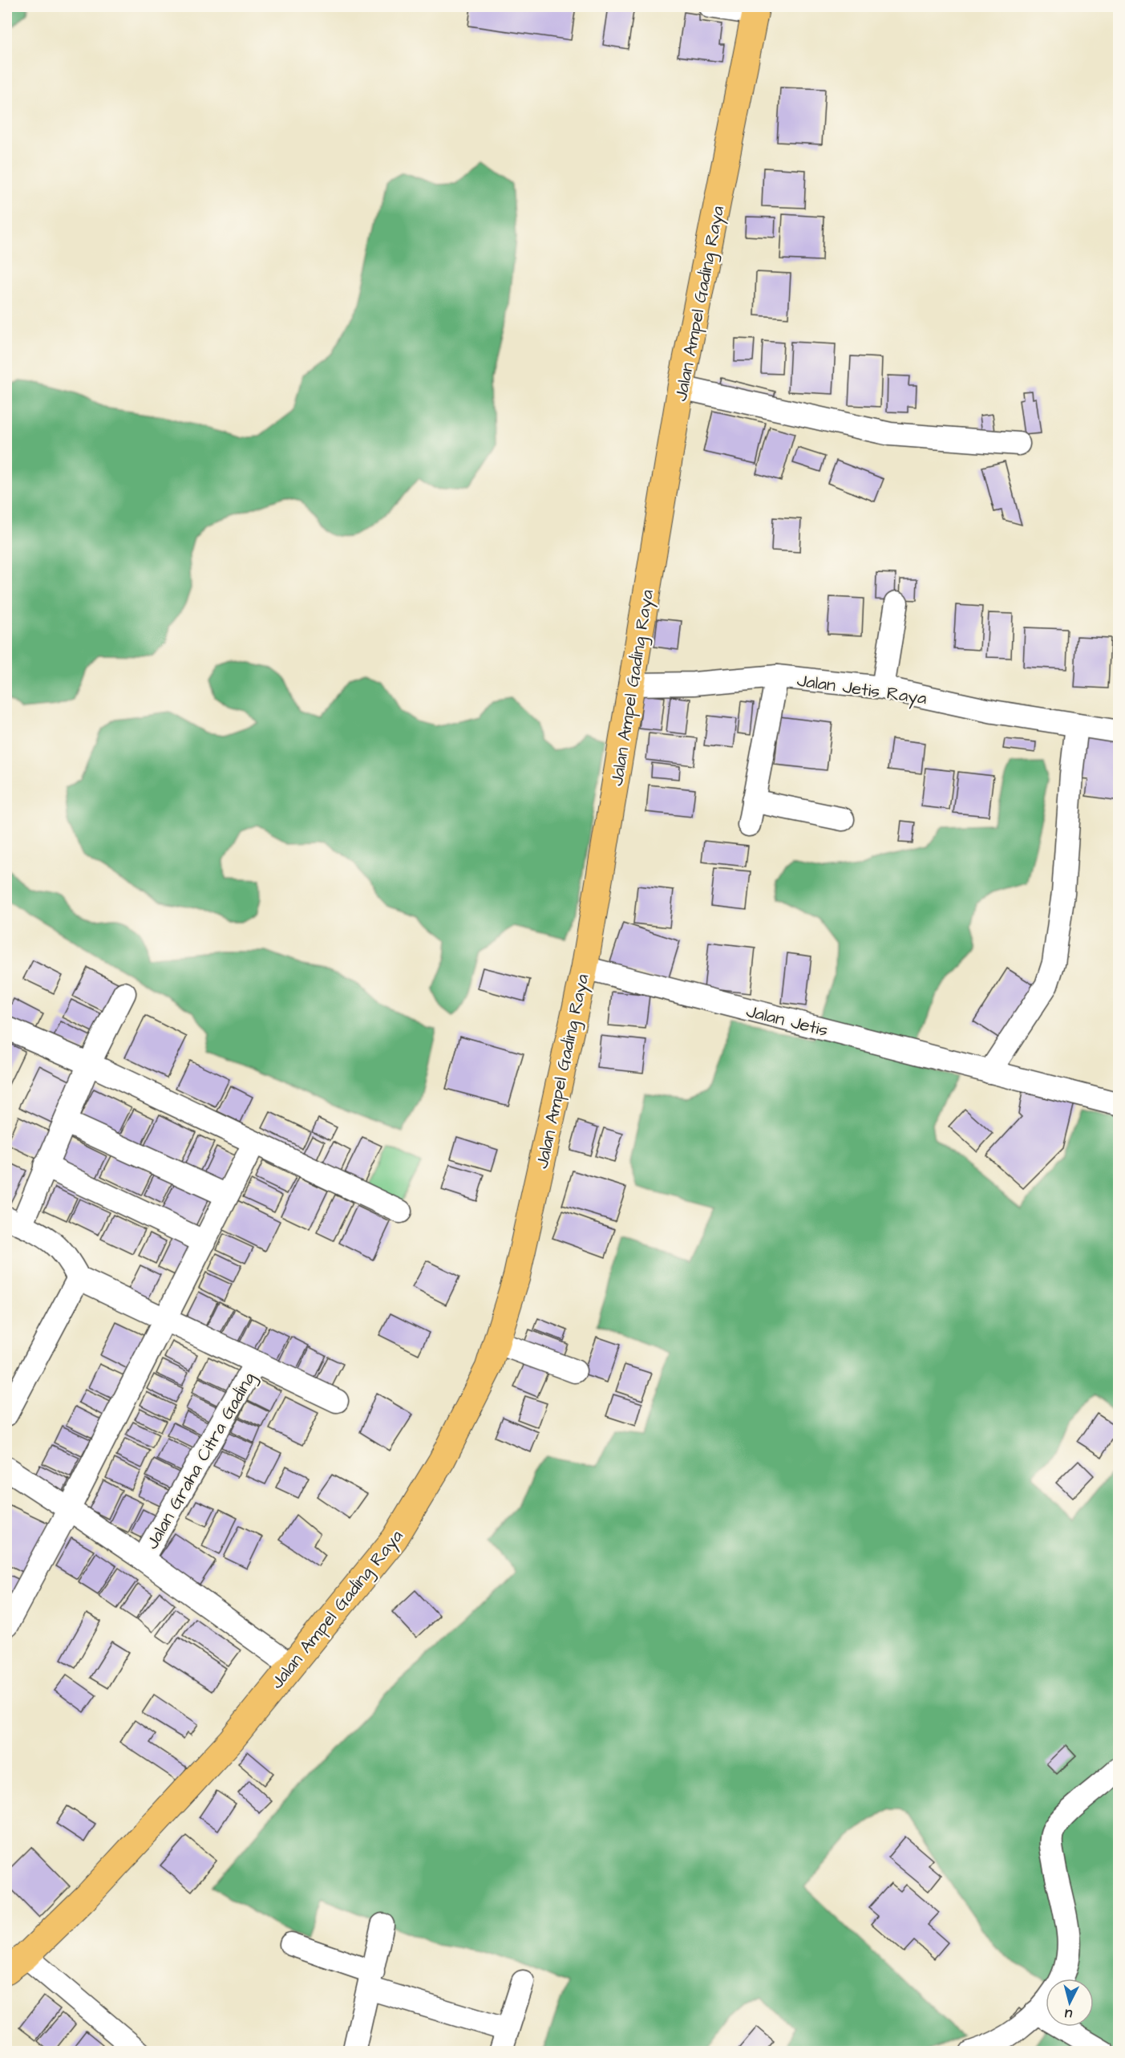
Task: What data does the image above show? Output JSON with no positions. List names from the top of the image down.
{
  "streets": {
    "main road": ["Jalan Ampel Gading Raya"],
    "street": ["Jalan Jetis Raya", "Jalan Jetis", "Jalan Graha Citra Gading"]
  },
  "crossings": [
    ["Jalan Ampel Gading Raya", "Jalan Jetis Raya"],
    ["Jalan Ampel Gading Raya", "Jalan Jetis"],
    ["Jalan Ampel Gading Raya", "Jalan Graha Citra Gading"]
  ],
  "north": "bottom"
}
